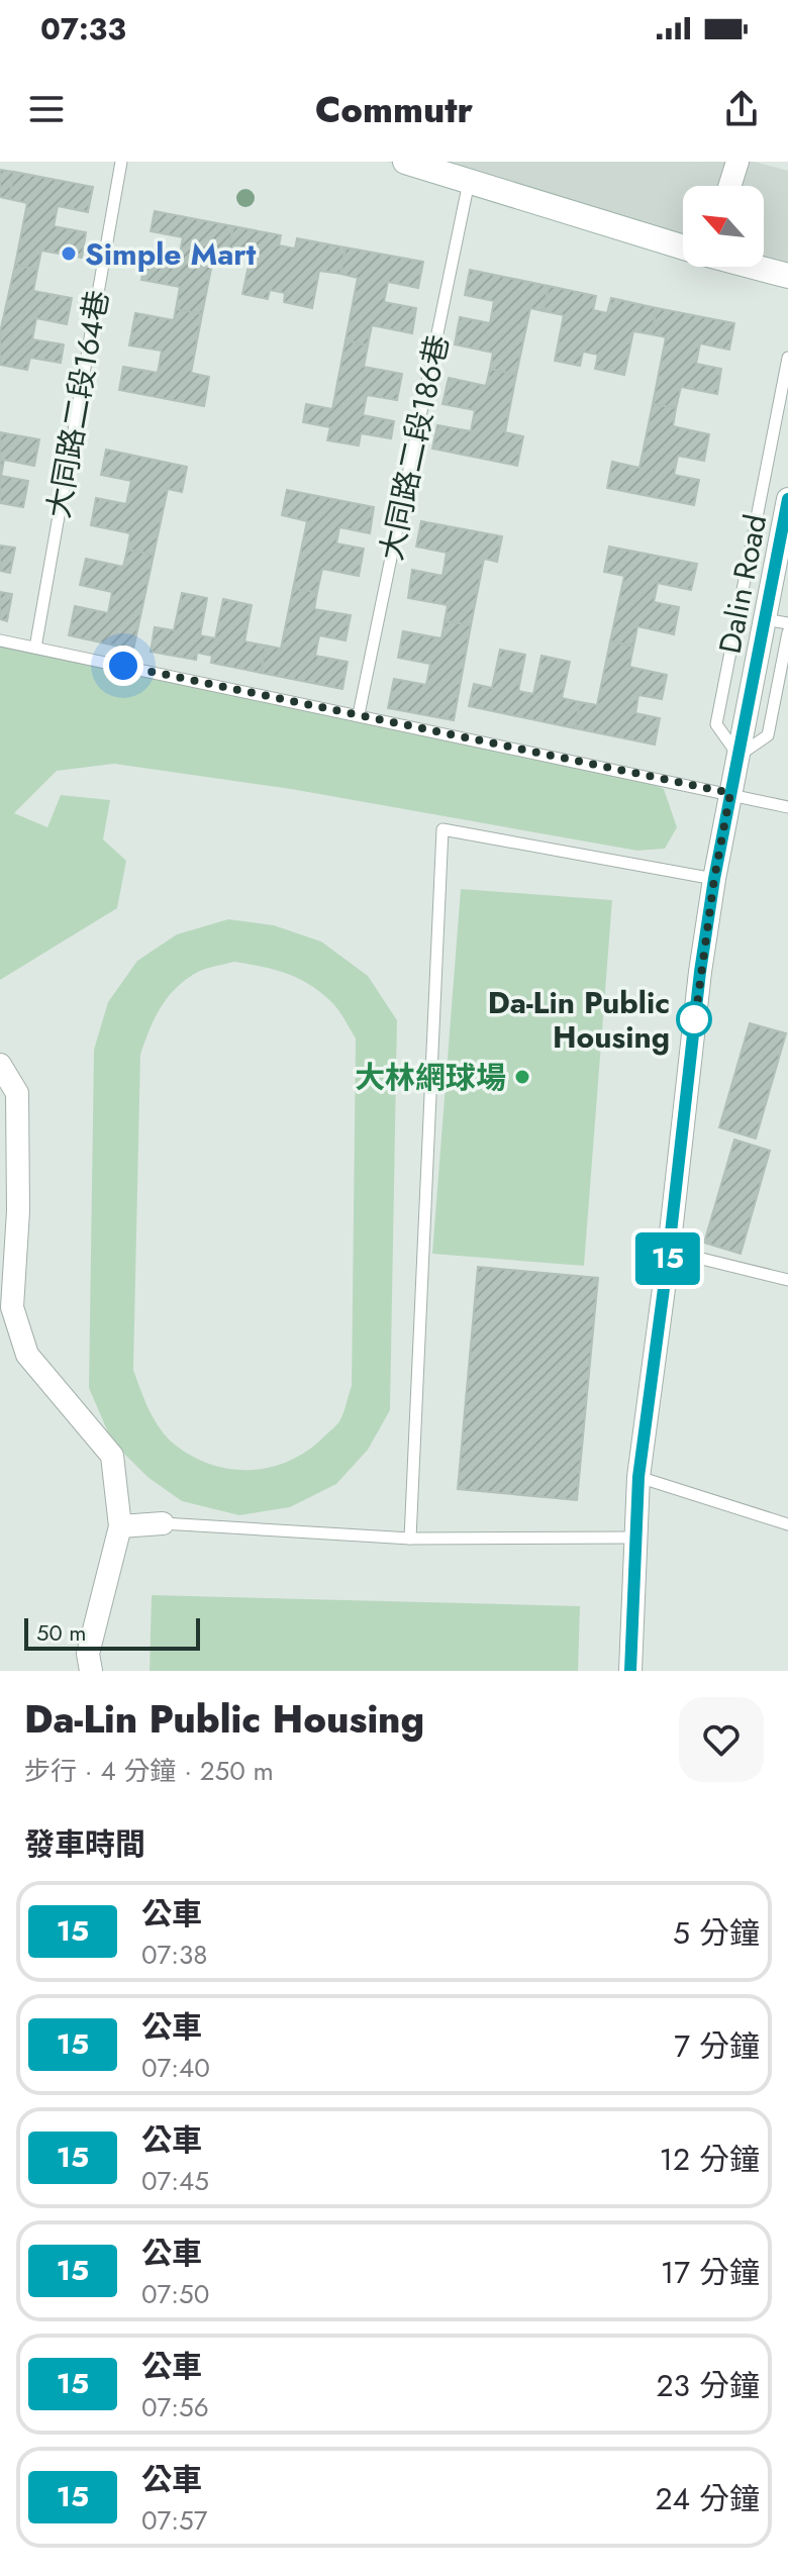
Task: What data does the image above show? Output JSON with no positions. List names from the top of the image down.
{
  "streets": {
    "street": ["Dalin Road"],
    "lane": ["大同路二段164巷", "大同路二段186巷"]
  },
  "places": ["Simple Mart", "Da-Lin Public Housing", "大林網球場"],
  "lines": ["bus line 15"],
  "scale_bar": "50 m",
  "north": "top left",
  "page": {
    "status": "07:33",
    "header": "Commutr",
    "on_map": "15",
    "scale": "50 m",
    "heading": [
      ["Da-Lin Public Housing", "步行 · 4 分鐘 · 250 m"],
      "發車時間"
    ],
    "list": [
      {
        "mark": "15",
        "name": "公車",
        "note": "07:38",
        "value": "5 分鐘"
      },
      {
        "mark": "15",
        "name": "公車",
        "note": "07:40",
        "value": "7 分鐘"
      },
      {
        "mark": "15",
        "name": "公車",
        "note": "07:45",
        "value": "12 分鐘"
      },
      {
        "mark": "15",
        "name": "公車",
        "note": "07:50",
        "value": "17 分鐘"
      },
      {
        "mark": "15",
        "name": "公車",
        "note": "07:56",
        "value": "23 分鐘"
      },
      {
        "mark": "15",
        "name": "公車",
        "note": "07:57",
        "value": "24 分鐘"
      }
    ]
  }
}
